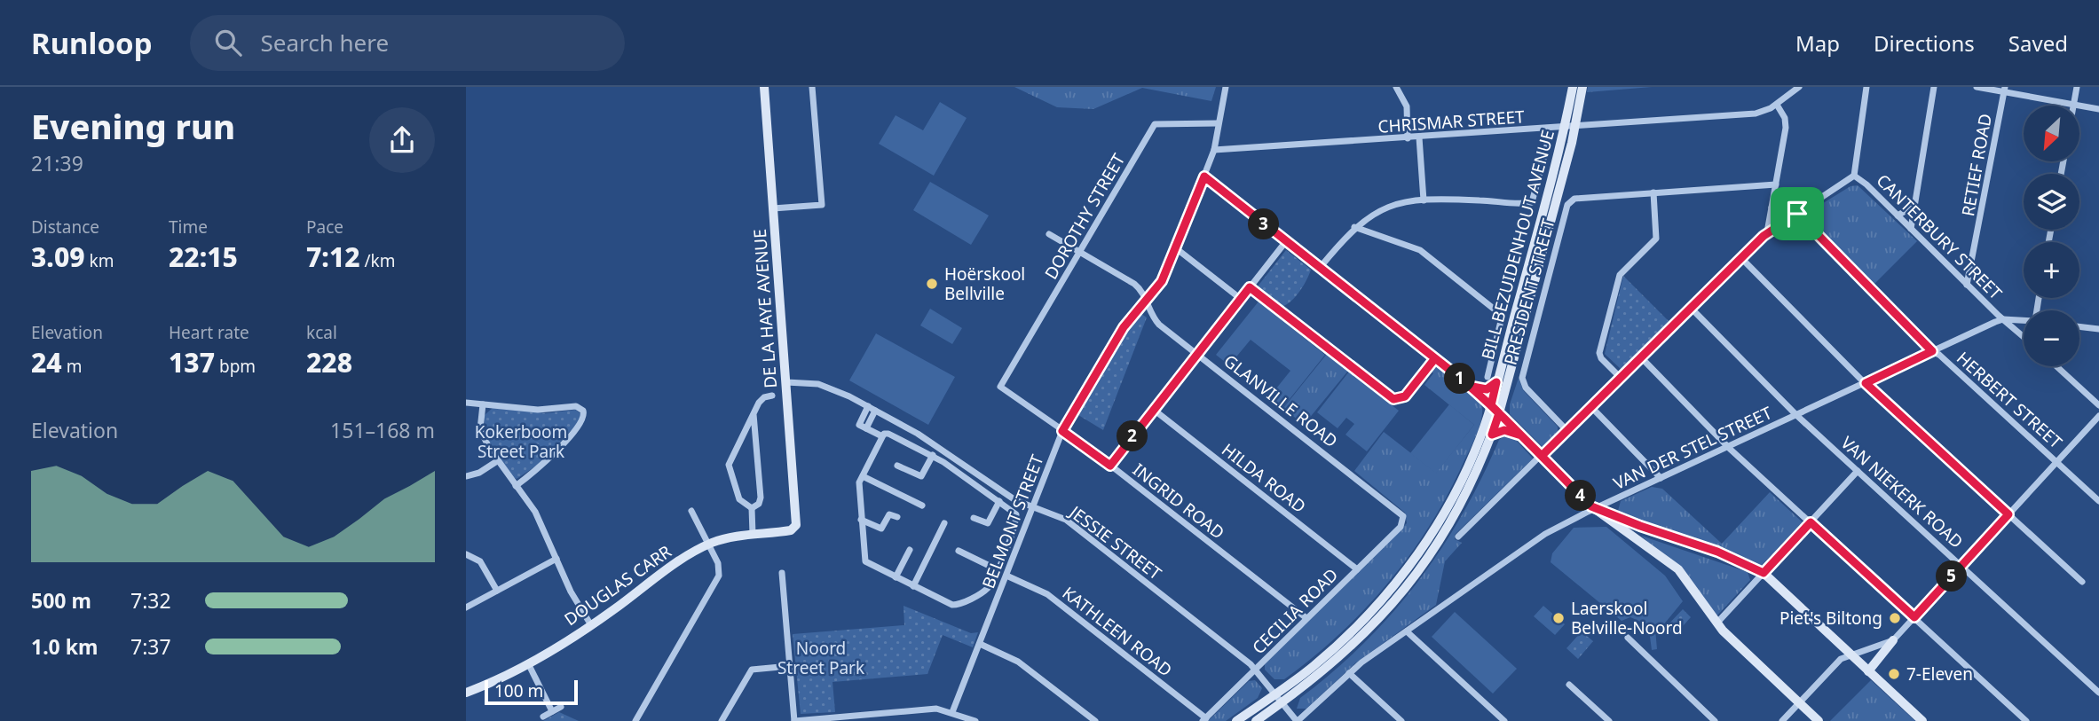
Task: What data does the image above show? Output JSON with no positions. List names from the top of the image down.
{
  "streets": {
    "street": [
      "CHRISMAR STREET",
      "RETIEF ROAD",
      "DOROTHY STREET",
      "CANTERBURY STREET",
      "BILL BEZUIDENHOUT AVENUE",
      "PRESIDENT STREET",
      "DE LA HAYE AVENUE",
      "HERBERT STREET",
      "GLANVILLE ROAD",
      "VAN DER STEL STREET",
      "HILDA ROAD",
      "VAN NIEKERK ROAD",
      "INGRID ROAD",
      "BELMONT STREET",
      "JESSIE STREET",
      "DOUGLAS CARR",
      "CECILIA ROAD",
      "KATHLEEN ROAD"
    ]
  },
  "crossings": [
    ["CHRISMAR STREET", "BILL BEZUIDENHOUT AVENUE"],
    ["CHRISMAR STREET", "BELMONT STREET"],
    ["RETIEF ROAD", "CANTERBURY STREET"],
    ["DOROTHY STREET", "GLANVILLE ROAD"],
    ["DOROTHY STREET", "INGRID ROAD"],
    ["DOROTHY STREET", "BELMONT STREET"],
    ["CANTERBURY STREET", "VAN DER STEL STREET"],
    ["BILL BEZUIDENHOUT AVENUE", "JESSIE STREET"],
    ["DE LA HAYE AVENUE", "JESSIE STREET"],
    ["DE LA HAYE AVENUE", "DOUGLAS CARR"],
    ["HERBERT STREET", "VAN DER STEL STREET"],
    ["GLANVILLE ROAD", "BELMONT STREET"],
    ["GLANVILLE ROAD", "CECILIA ROAD"],
    ["VAN DER STEL STREET", "VAN NIEKERK ROAD"],
    ["VAN DER STEL STREET", "JESSIE STREET"],
    ["HILDA ROAD", "CECILIA ROAD"],
    ["INGRID ROAD", "BELMONT STREET"],
    ["INGRID ROAD", "CECILIA ROAD"],
    ["BELMONT STREET", "JESSIE STREET"],
    ["BELMONT STREET", "KATHLEEN ROAD"],
    ["JESSIE STREET", "CECILIA ROAD"],
    ["CECILIA ROAD", "KATHLEEN ROAD"]
  ],
  "parks": ["Kokerboom Street Park", "Noord Street Park"],
  "places": [
    "Hoërskool Bellville",
    "Laerskool Belville-Noord",
    "Piet's Biltong",
    "7-Eleven"
  ],
  "scale_bar": "100 m",
  "north": "bottom left",
  "page": {
    "header": "Runloop",
    "search": "Search here",
    "nav": ["Map", "Directions", "Saved"],
    "heading": ["Evening run", "21:39"],
    "map_buttons": ["+", "−"],
    "stats": [
      ["Distance", "3.09 km"],
      ["Time", "22:15"],
      ["Pace", "7:12 /km"],
      ["Elevation", "24 m"],
      ["Heart rate", "137 bpm"],
      ["kcal", "228"]
    ],
    "pins": [
      "3",
      "1",
      "2",
      "4",
      "5"
    ],
    "chart": ["Elevation", "151–168 m"],
    "list": [
      {
        "name": "500 m",
        "note": "7:32"
      },
      {
        "name": "1.0 km",
        "note": "7:37"
      }
    ],
    "scale": "100 m"
  }
}
